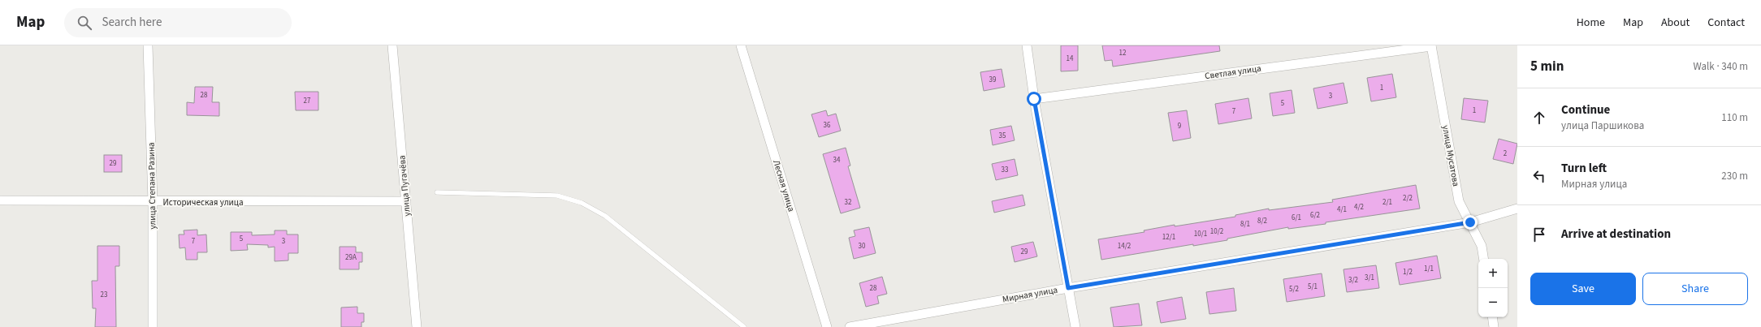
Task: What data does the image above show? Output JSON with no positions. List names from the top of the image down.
{
  "streets": {
    "street": [
      "Светлая улица",
      "улица Мусатова",
      "улица Степана Разина",
      "улица Пугачёва",
      "Лесная улица",
      "Историческая улица",
      "Мирная улица"
    ]
  },
  "crossings": [
    ["Светлая улица", "улица Мусатова"],
    ["улица Мусатова", "Мирная улица"],
    ["улица Степана Разина", "Историческая улица"],
    ["улица Пугачёва", "Историческая улица"]
  ],
  "house_numbers": [
    "12",
    "14",
    "39",
    "1",
    "28",
    "3",
    "27",
    "5",
    "1",
    "7",
    "36",
    "9",
    "35",
    "2",
    "34",
    "29",
    "33",
    "2/2",
    "32",
    "2/1",
    "4/2",
    "4/1",
    "6/2",
    "6/1",
    "8/2",
    "8/1",
    "10/2",
    "10/1",
    "12/1",
    "5",
    "7",
    "3",
    "30",
    "14/2",
    "29",
    "29А",
    "1/1",
    "1/2",
    "3/1",
    "3/2",
    "5/1",
    "28",
    "5/2",
    "23"
  ],
  "page": {
    "header": "Map",
    "search": "Search here",
    "nav": [
      "Home",
      "Map",
      "About",
      "Contact"
    ],
    "heading": ["5 min", "Walk · 340 m"],
    "list": [
      ["Continue", "улица Паршикова", "110 m"],
      ["Turn left", "Мирная улица", "230 m"],
      "Arrive at destination"
    ],
    "map_buttons": ["+", "−"],
    "buttons": ["Save", "Share"]
  }
}
